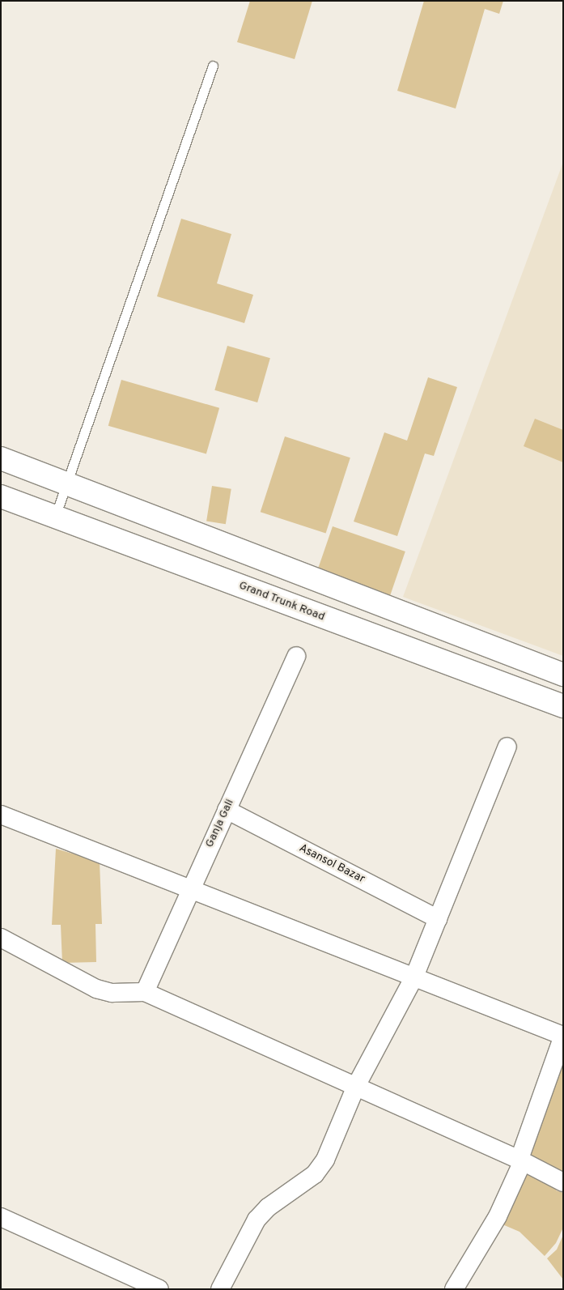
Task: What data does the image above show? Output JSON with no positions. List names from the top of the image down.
{
  "streets": {
    "main road": ["Grand Trunk Road"],
    "street": ["Ganja Gali", "Asansol Bazar"]
  },
  "crossings": [
    ["Ganja Gali", "Asansol Bazar"]
  ]
}
